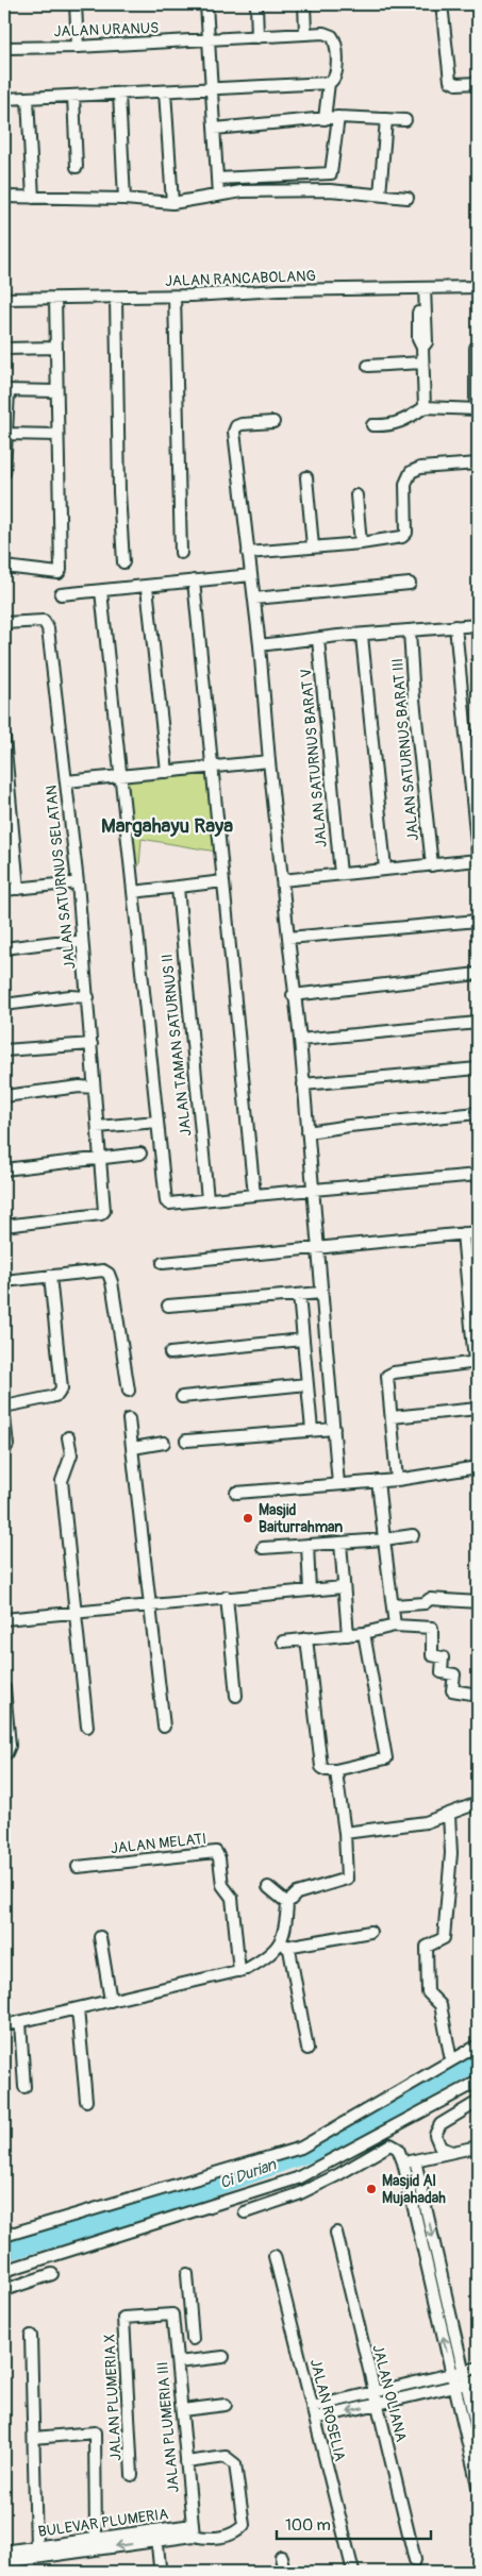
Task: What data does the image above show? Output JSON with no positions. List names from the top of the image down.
{
  "streets": {
    "street": [
      "JALAN URANUS",
      "JALAN RANCABOLANG",
      "JALAN SATURNUS BARAT III",
      "JALAN SATURNUS BARAT V",
      "JALAN SATURNUS SELATAN",
      "JALAN TAMAN SATURNUS II",
      "JALAN MELATI",
      "JALAN OLIANA",
      "JALAN PLUMERIA X",
      "JALAN ROSELIA",
      "JALAN PLUMERIA III",
      "BULEVAR PLUMERIA"
    ]
  },
  "crossings": [
    ["JALAN PLUMERIA X", "JALAN PLUMERIA III"],
    ["JALAN PLUMERIA III", "BULEVAR PLUMERIA"]
  ],
  "districts": ["Margahayu Raya"],
  "water": ["Ci Durian"],
  "places": ["Masjid Baiturrahman", "Masjid Al Mujahadah"],
  "scale_bar": "100 m"
}
